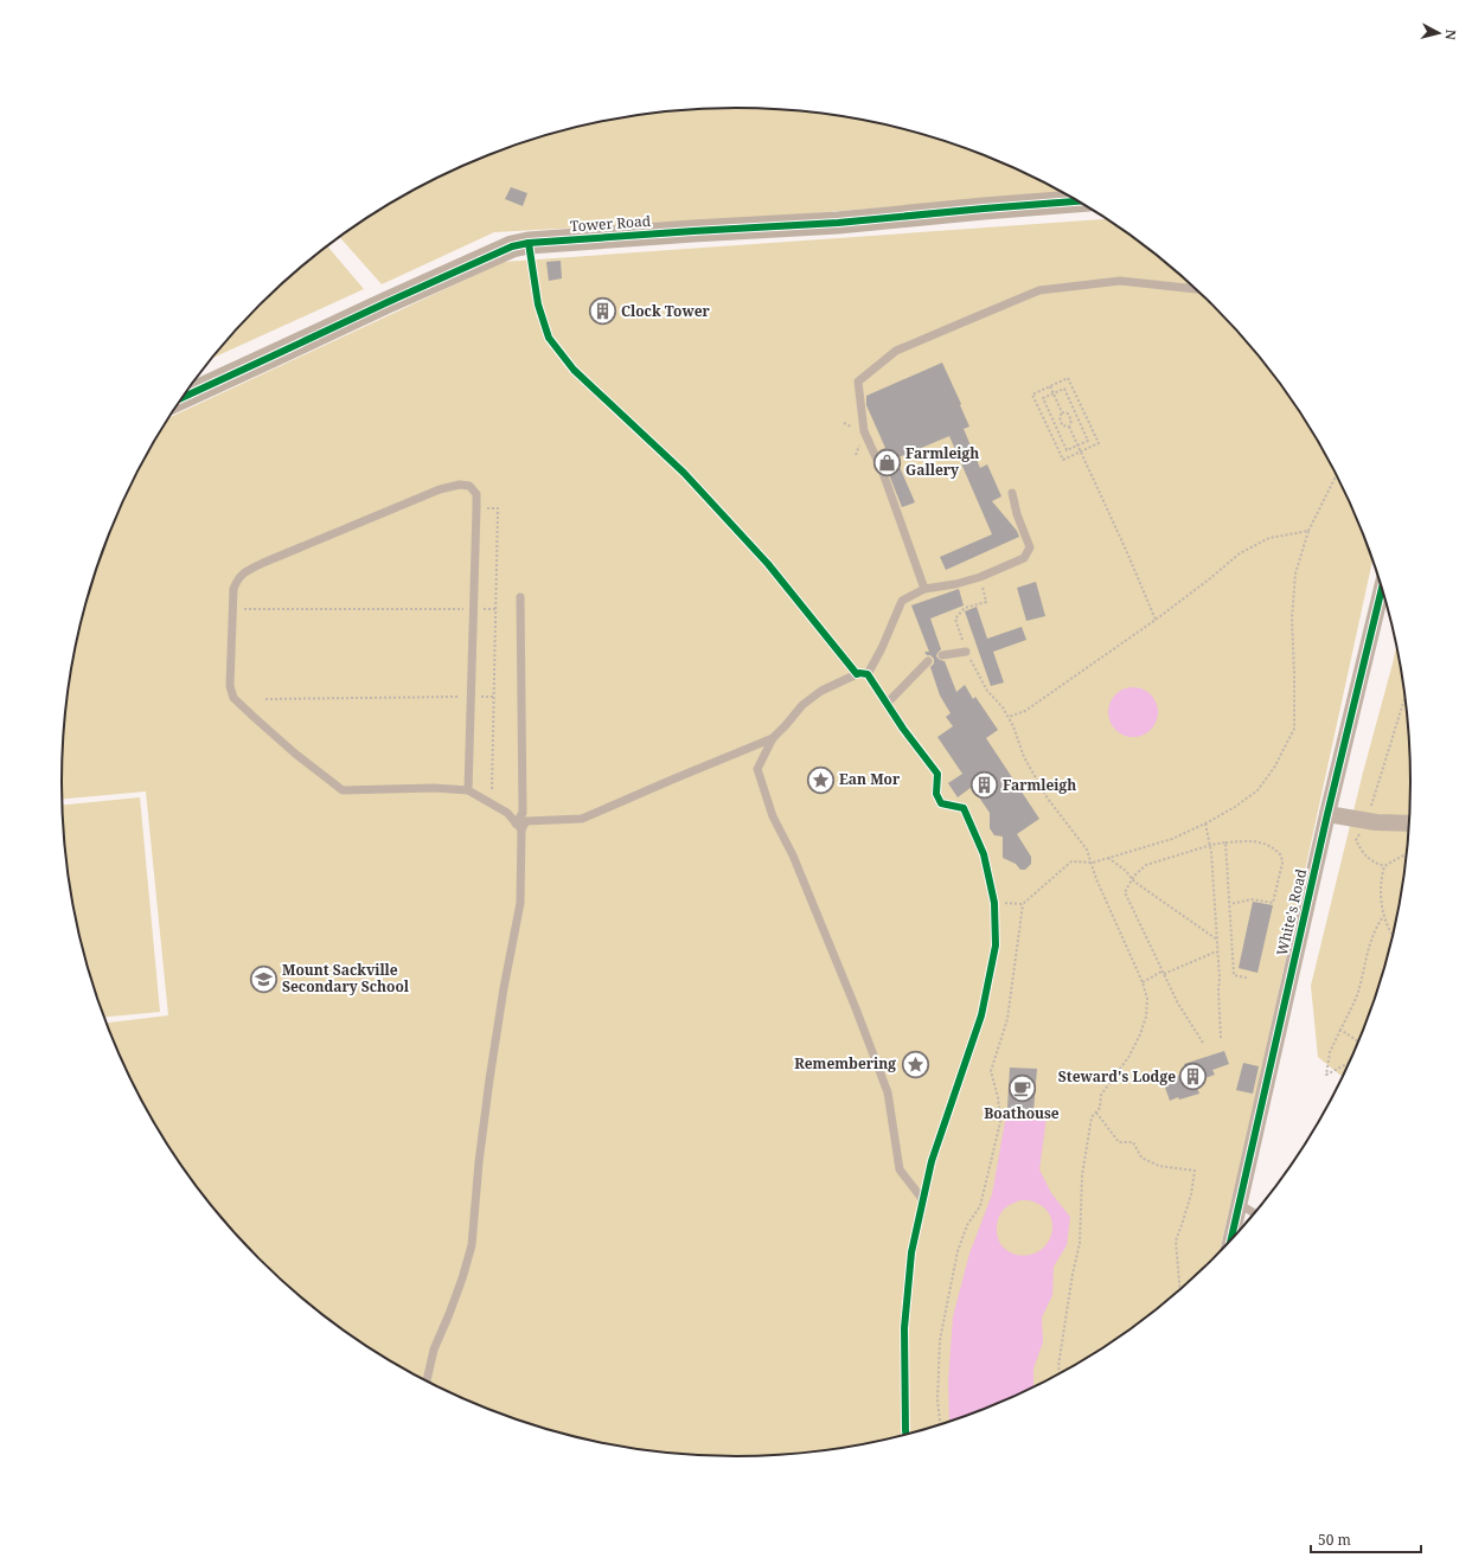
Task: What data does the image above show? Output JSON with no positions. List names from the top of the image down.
{
  "streets": {
    "street": ["Tower Road", "White's Road"]
  },
  "places": {
    "building": ["Clock Tower", "Farmleigh", "Steward's Lodge"],
    "shop": ["Farmleigh Gallery"],
    "place": ["Ean Mor", "Remembering"],
    "school or university": ["Mount Sackville Secondary School"],
    "cafe": ["Boathouse"]
  },
  "scale_bar": "50 m",
  "north": "right"
}
